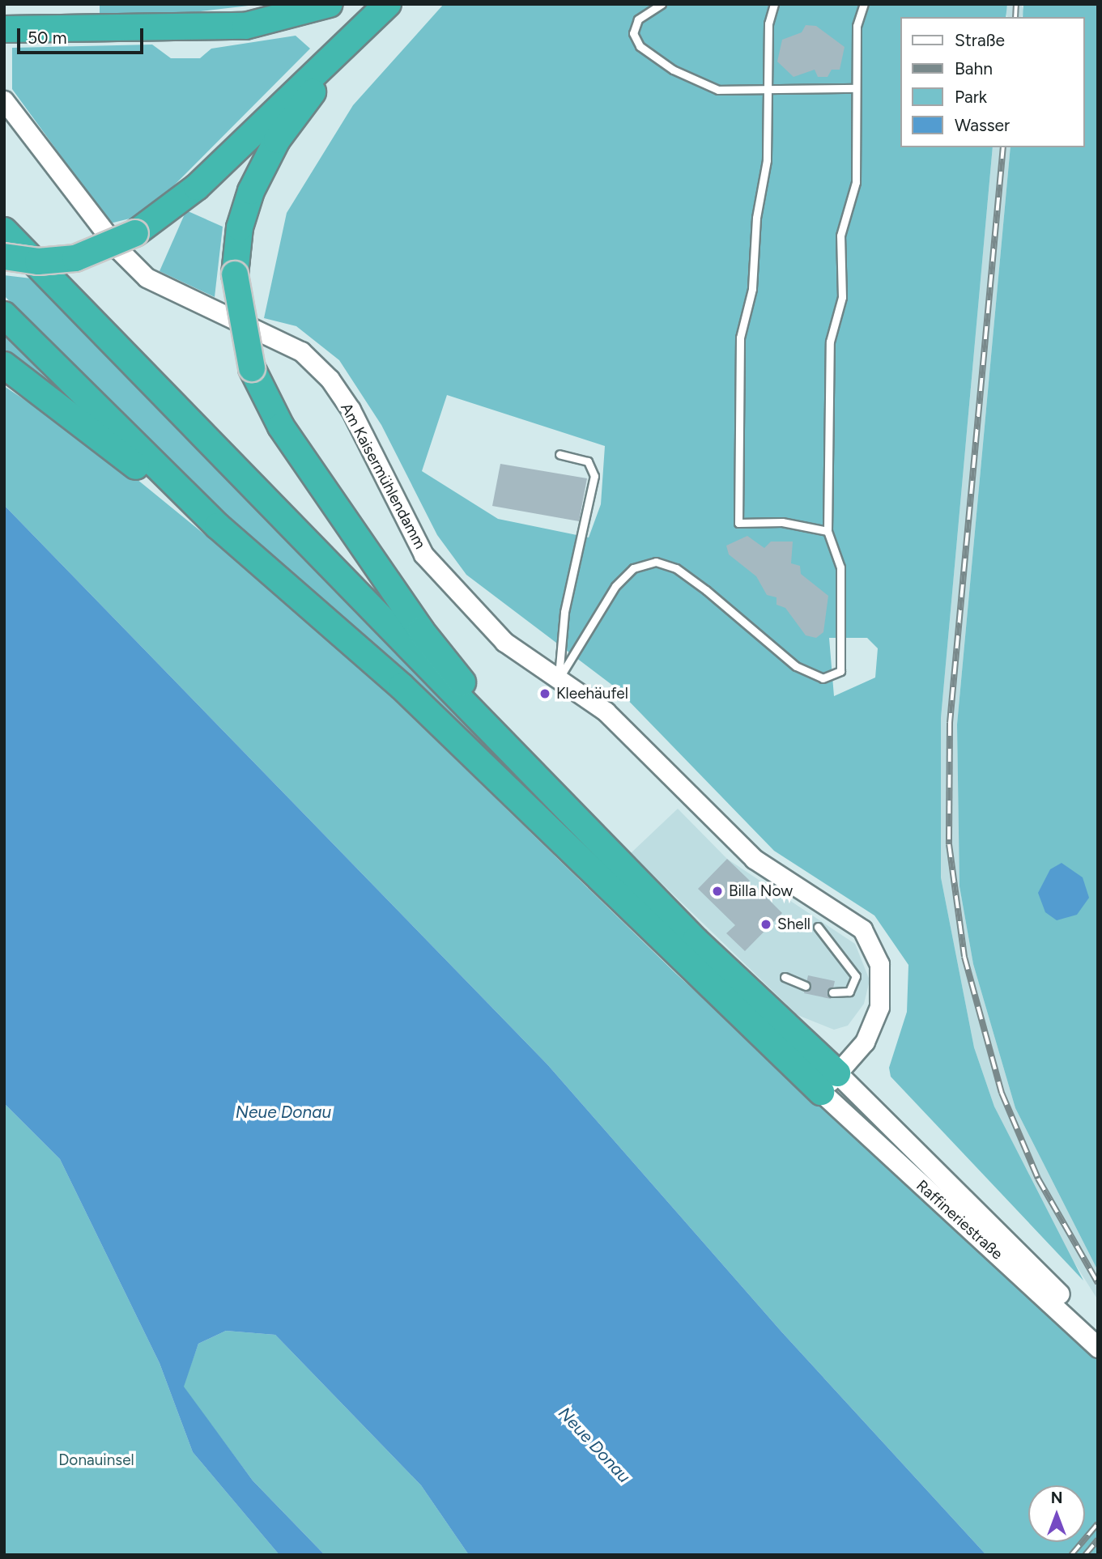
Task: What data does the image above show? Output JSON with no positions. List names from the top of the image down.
{
  "streets": {
    "main road": ["Raffineriestraße"],
    "street": ["Am Kaisermühlendamm"]
  },
  "crossings": [
    ["Am Kaisermühlendamm", "Raffineriestraße"]
  ],
  "water": ["Neue Donau"],
  "parks": ["Donauinsel"],
  "places": ["Kleehäufel", "Billa Now", "Shell"],
  "legend": [
    "Straße",
    "Bahn",
    "Park",
    "Wasser"
  ],
  "scale_bar": "50 m",
  "north": "top"
}
